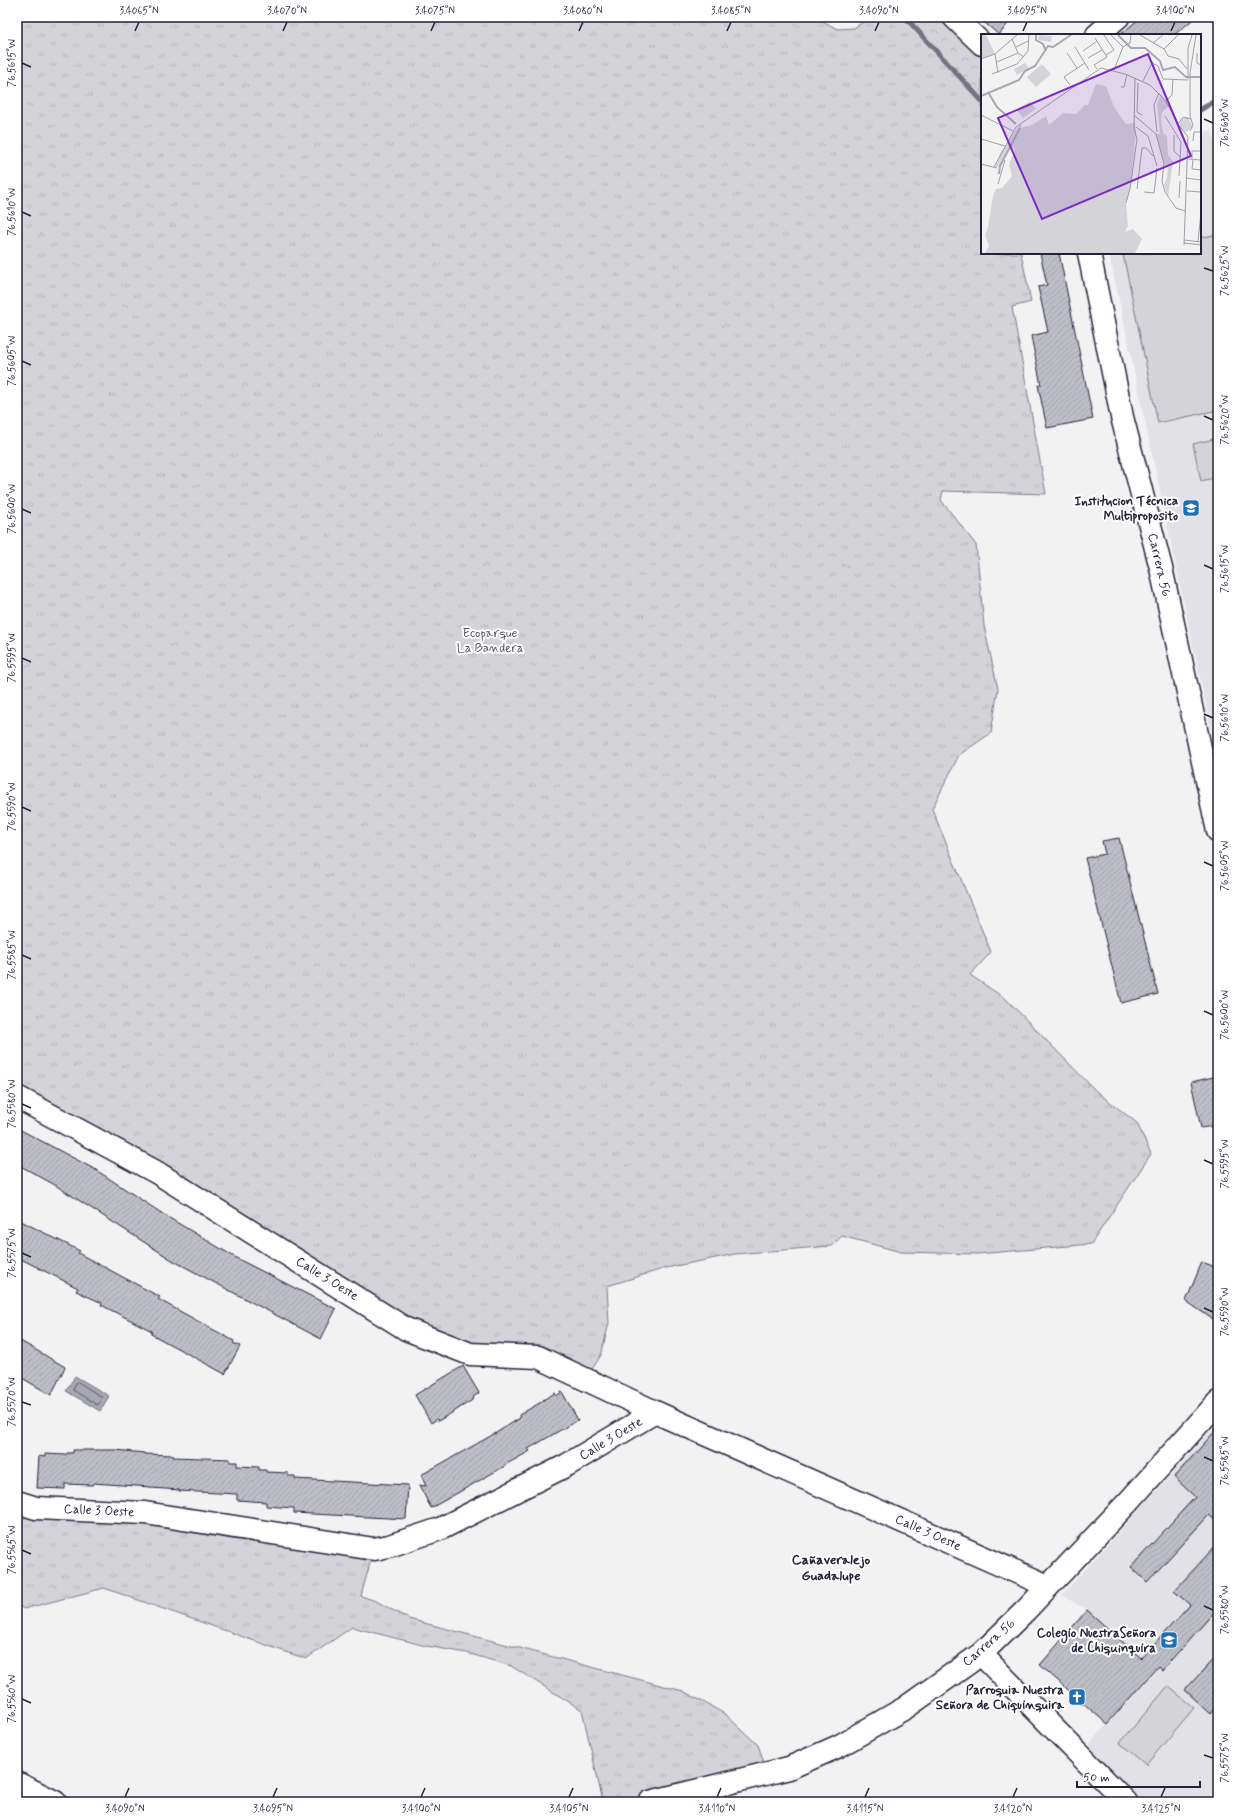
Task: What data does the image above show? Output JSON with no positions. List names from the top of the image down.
{
  "streets": {
    "street": ["Carrera 56", "Calle 3 Oeste"]
  },
  "crossings": [
    ["Carrera 56", "Calle 3 Oeste"]
  ],
  "districts": ["Cañaveralejo Guadalupe"],
  "parks": ["Ecoparque La Bandera"],
  "places": {
    "school or university": ["Institucion Técnica Multiproposito", "Colegio NuestraSeñora de Chiquinquira"],
    "church": ["Parroquia Nuestra Señora de Chiquinquira"]
  },
  "scale_bar": "50 m",
  "coordinates": [
    "3.4065°N",
    "3.4070°N",
    "3.4075°N",
    "3.4080°N",
    "3.4085°N",
    "3.4090°N",
    "3.4095°N",
    "3.4100°N",
    "76.5615°W",
    "76.5630°W",
    "76.5610°W",
    "76.5625°W",
    "76.5605°W",
    "76.5620°W",
    "76.5600°W",
    "76.5595°W",
    "76.5590°W",
    "76.5585°W",
    "76.5580°W",
    "76.5575°W",
    "76.5570°W",
    "76.5565°W",
    "76.5560°W",
    "3.4105°N",
    "3.4110°N",
    "3.4115°N",
    "3.4120°N",
    "3.4125°N"
  ]
}
